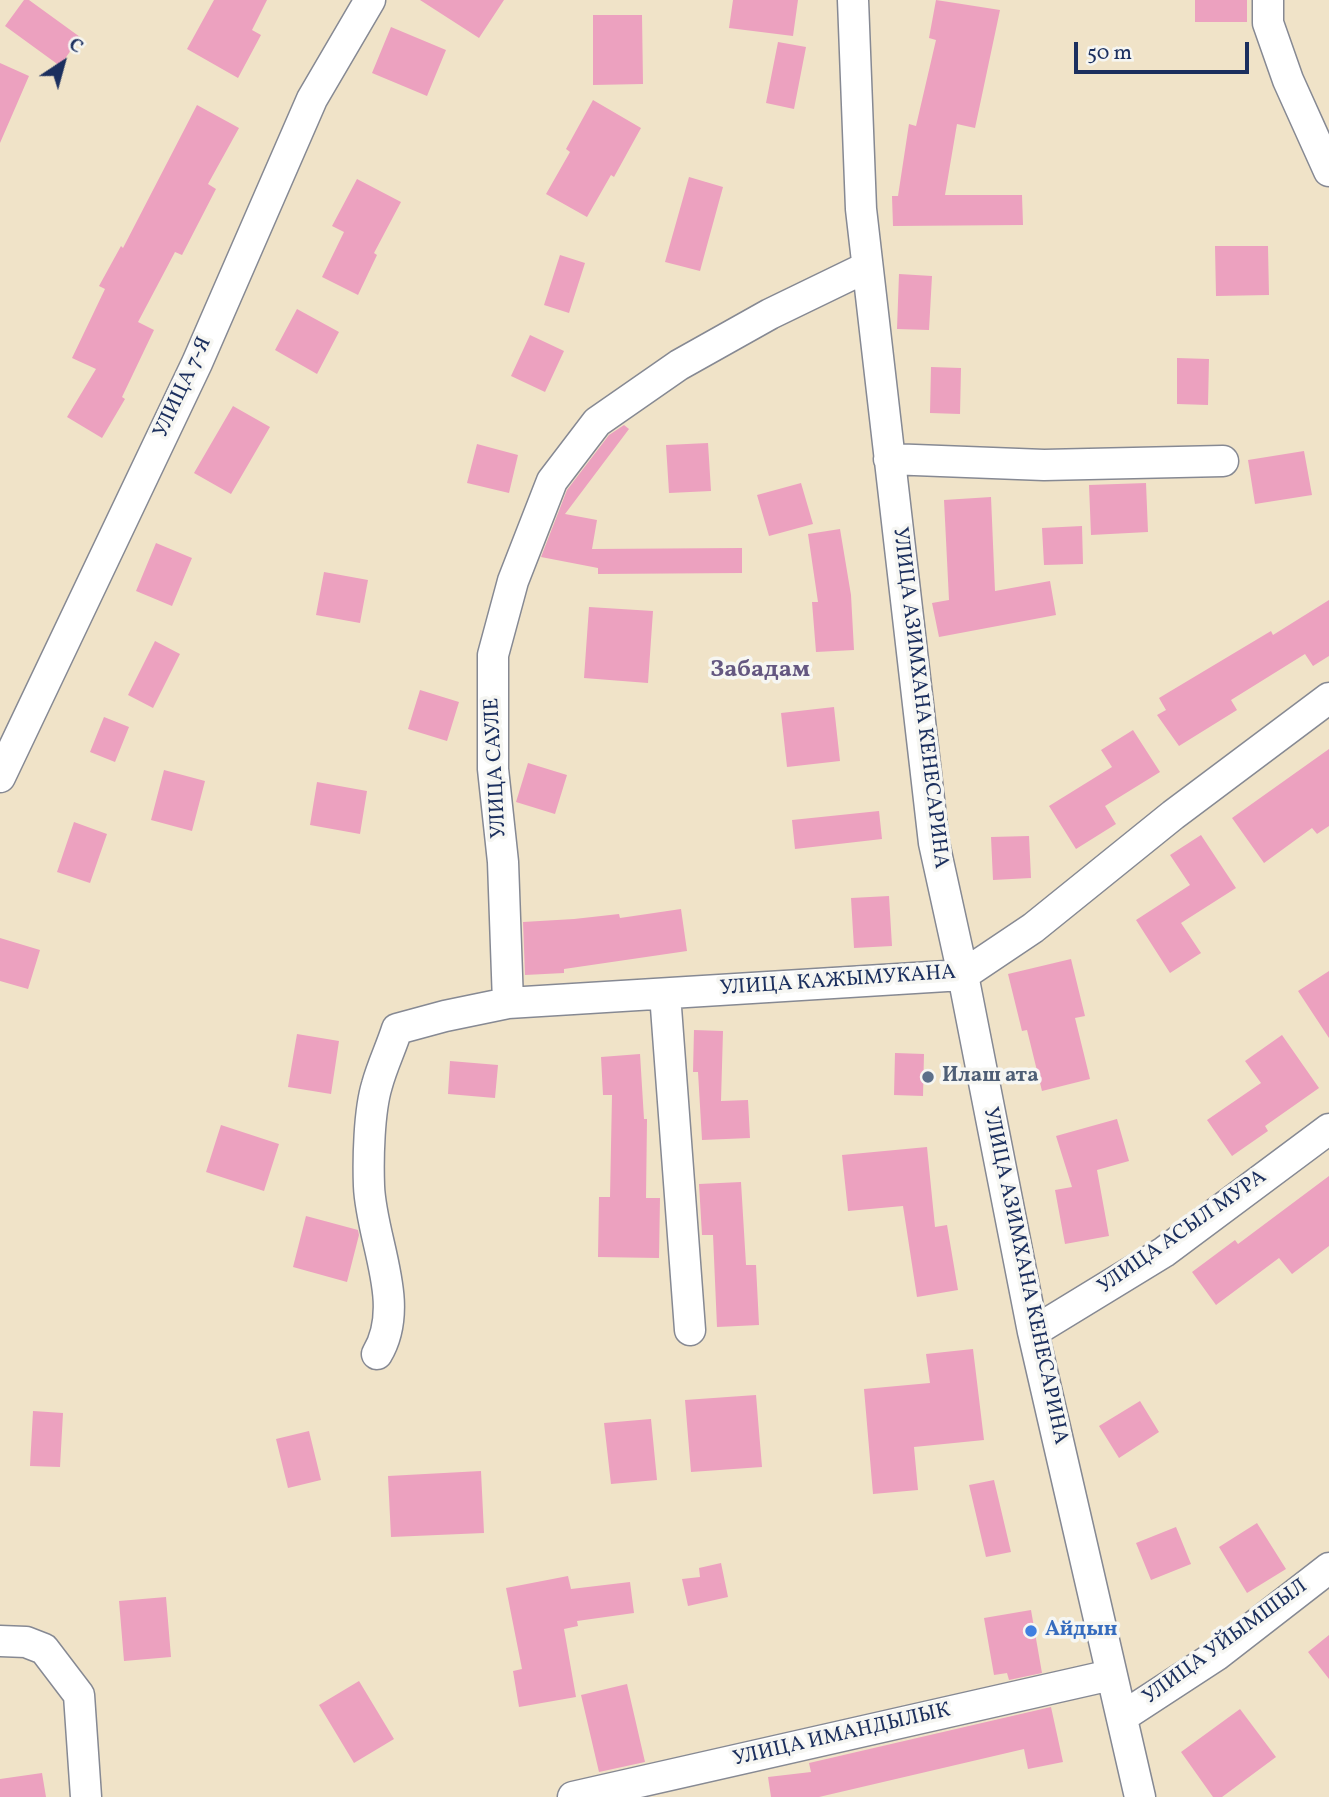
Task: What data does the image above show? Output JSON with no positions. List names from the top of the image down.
{
  "streets": {
    "street": [
      "УЛИЦА 7-Я",
      "УЛИЦА АЗИМХАНА КЕНЕСАРИНА",
      "УЛИЦА САУЛЕ",
      "УЛИЦА КАЖЫМУКАНА",
      "УЛИЦА АСЫЛ МУРА",
      "УЛИЦА УЙЫМШЫЛ",
      "УЛИЦА ИМАНДЫЛЫК"
    ]
  },
  "crossings": [
    ["УЛИЦА АЗИМХАНА КЕНЕСАРИНА", "УЛИЦА САУЛЕ"],
    ["УЛИЦА АЗИМХАНА КЕНЕСАРИНА", "УЛИЦА КАЖЫМУКАНА"],
    ["УЛИЦА АЗИМХАНА КЕНЕСАРИНА", "УЛИЦА АСЫЛ МУРА"],
    ["УЛИЦА АЗИМХАНА КЕНЕСАРИНА", "УЛИЦА УЙЫМШЫЛ"],
    ["УЛИЦА АЗИМХАНА КЕНЕСАРИНА", "УЛИЦА ИМАНДЫЛЫК"],
    ["УЛИЦА САУЛЕ", "УЛИЦА КАЖЫМУКАНА"]
  ],
  "districts": ["Забадам"],
  "places": ["Илаш ата", "Айдын"],
  "scale_bar": "50 m",
  "north": "top right"
}
